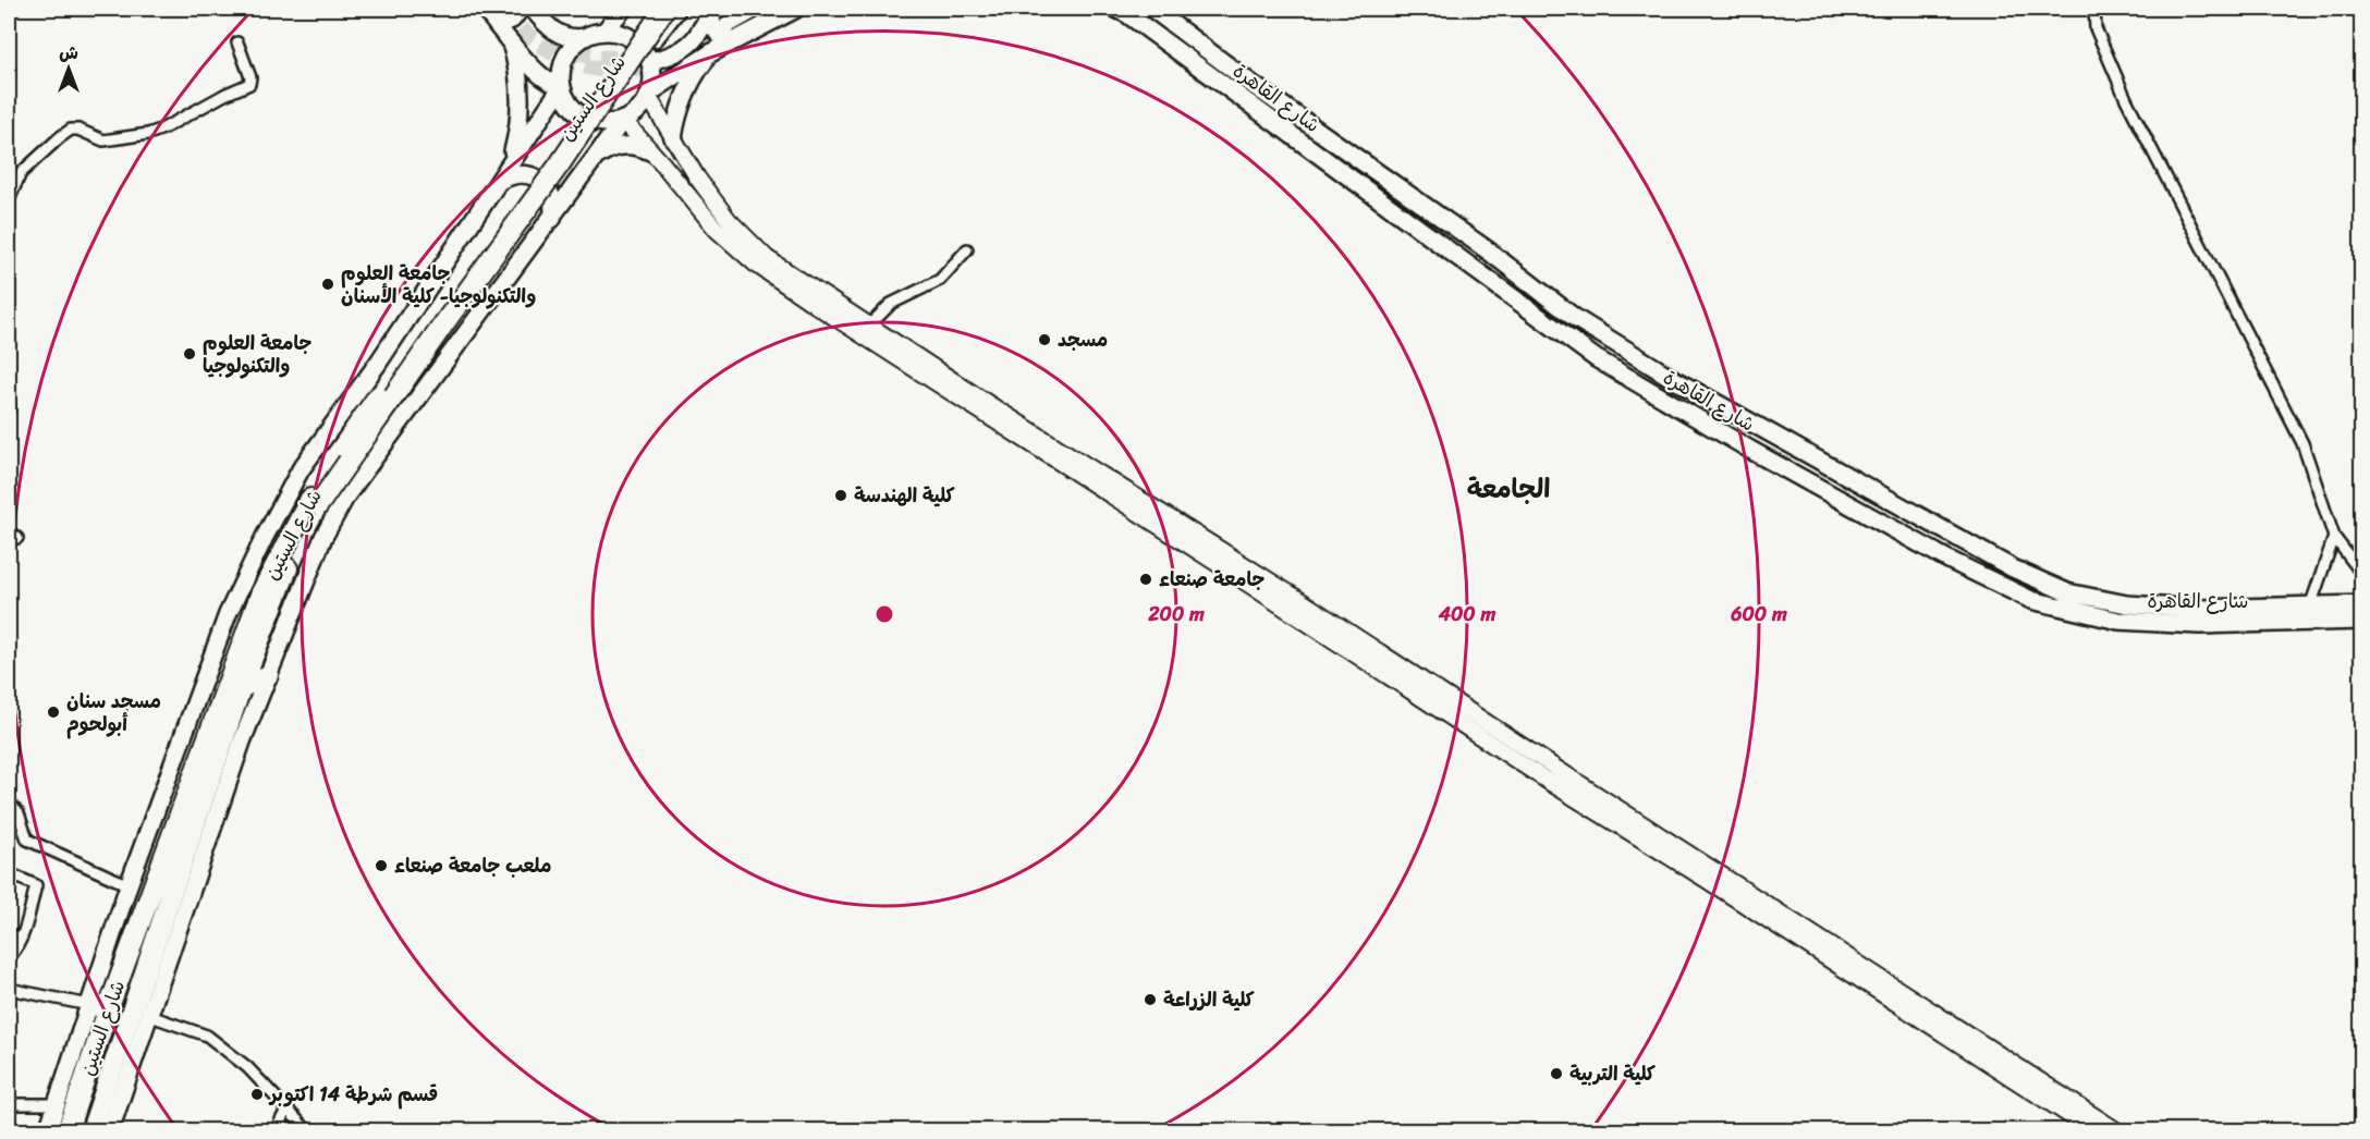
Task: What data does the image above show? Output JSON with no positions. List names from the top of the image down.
{
  "streets": {
    "highway": ["شارع الستين"],
    "main road": ["شارع القاهرة"]
  },
  "districts": ["الجامعة"],
  "places": [
    "جامعة العلوم والتكنولوجيا- كلية الأسنان",
    "مسجد",
    "جامعة العلوم والتكنولوجيا",
    "كلية الهندسة",
    "جامعة صنعاء",
    "مسجد سنان أبولحوم",
    "ملعب جامعة صنعاء",
    "كلية الزراعة",
    "كلية التربية",
    "قسم شرطة 14 اكتوبر"
  ],
  "north": "top",
  "rings": ["200 m", "400 m", "600 m"]
}
